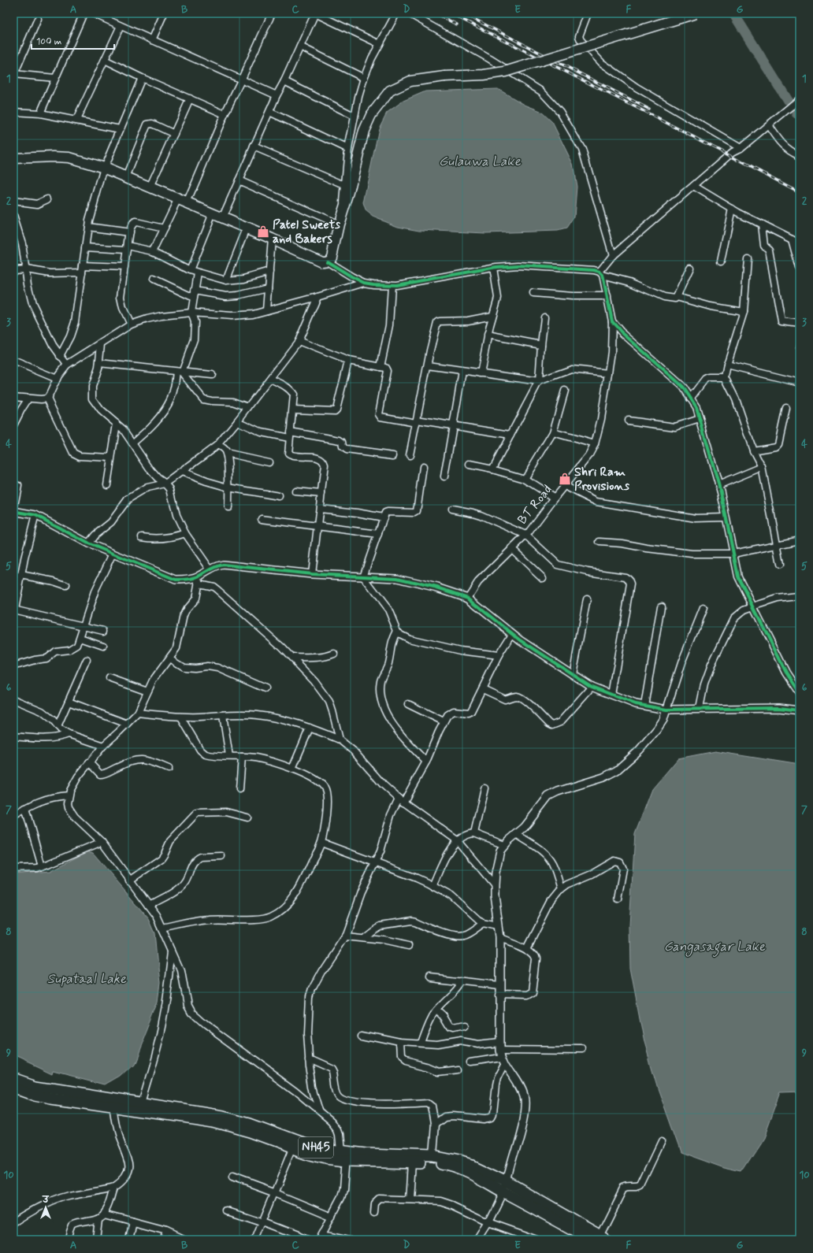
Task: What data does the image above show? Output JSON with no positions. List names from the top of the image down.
{
  "streets": {
    "highway": ["NH45"],
    "street": ["BT Road"]
  },
  "water": ["Gulauwa Lake", "Gangasagar Lake", "Supataal Lake"],
  "places": {
    "shop": ["Patel Sweets and Bakers", "Shri Ram Provisions"]
  },
  "scale_bar": "100 m",
  "north": "top",
  "grid": {
    "columns": [
      "A",
      "B",
      "C",
      "D",
      "E",
      "F",
      "G"
    ],
    "rows": [
      "1",
      "2",
      "3",
      "4",
      "5",
      "6",
      "7",
      "8",
      "9",
      "10"
    ]
  }
}
